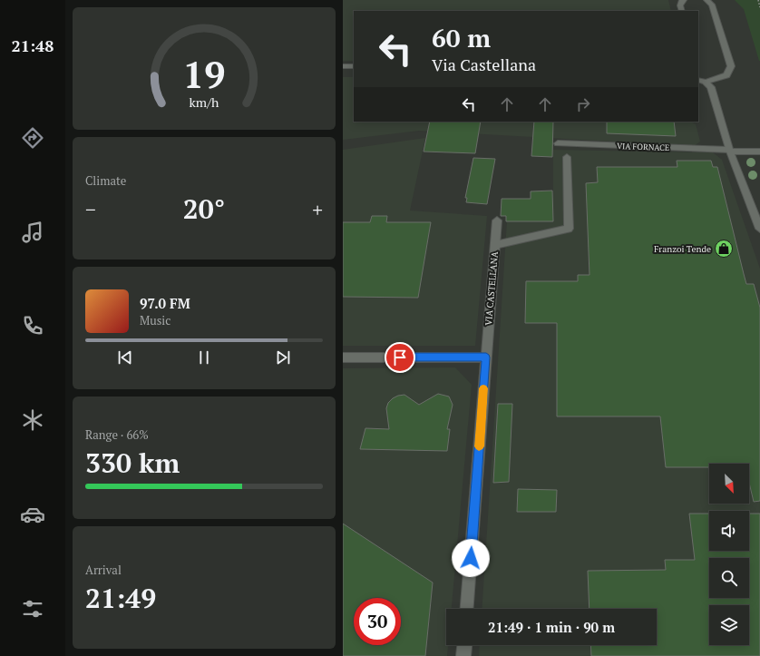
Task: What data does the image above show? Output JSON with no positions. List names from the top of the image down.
{
  "streets": {
    "street": ["VIA FORNACE", "VIA CASTELLANA"]
  },
  "places": {
    "shop": ["Franzoi Tende"]
  },
  "north": "bottom right",
  "page": {
    "tabs": "21:48",
    "turn": ["60 m", "Via Castellana"],
    "tile": [
      "Climate",
      ["Range · 66%", "330 km"],
      ["Arrival", "21:49"]
    ],
    "heat": ["−", "20°", "+"],
    "song": ["97.0 FM", "Music"],
    "limit": "30",
    "trip": "21:49 · 1 min · 90 m",
    "gauge": ["19", "km/h"]
  }
}
